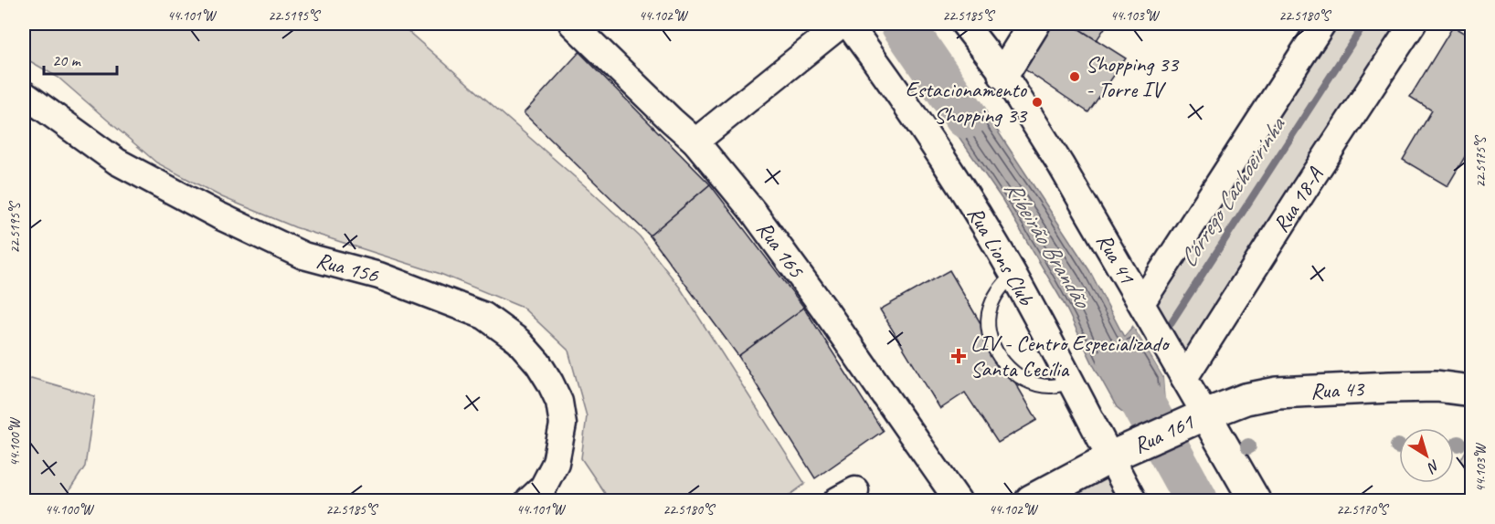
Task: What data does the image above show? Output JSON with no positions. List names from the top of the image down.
{
  "streets": {
    "street": [
      "Rua 18-A",
      "Rua 165",
      "Rua Lions Club",
      "Rua 41",
      "Rua 156",
      "Rua 43",
      "Rua 161"
    ]
  },
  "crossings": [
    ["Rua 18-A", "Rua 41"],
    ["Rua Lions Club", "Rua 161"],
    ["Rua 41", "Rua 43"],
    ["Rua 41", "Rua 161"],
    ["Rua 43", "Rua 161"]
  ],
  "water": ["Córrego Cachoeirinha", "Ribeirão Brandão"],
  "places": {
    "other": ["Shopping 33 - Torre IV", "Estacionamento Shopping 33"],
    "health": ["LIV - Centro Especializado Santa Cecília"]
  },
  "scale_bar": "20 m",
  "north": "bottom right",
  "coordinates": [
    "44.101°W",
    "22.5195°S",
    "44.102°W",
    "22.5185°S",
    "44.103°W",
    "22.5180°S",
    "22.5175°S",
    "44.100°W",
    "22.5170°S"
  ]
}
